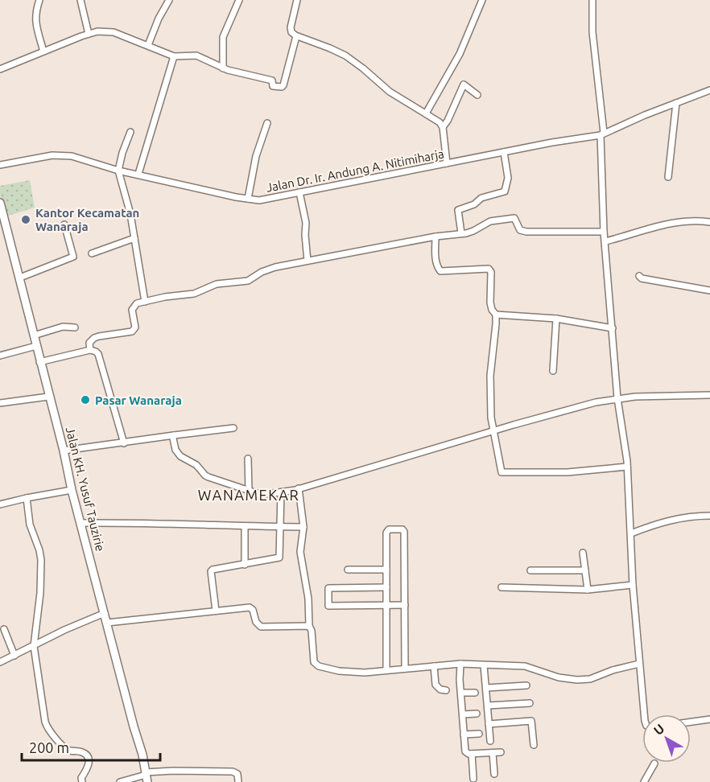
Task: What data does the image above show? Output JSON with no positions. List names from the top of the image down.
{
  "streets": {
    "main road": ["Jalan KH. Yusuf Tauzirie"],
    "street": ["Jalan Dr. Ir. Andung A. Nitimiharja"]
  },
  "districts": ["WANAMEKAR"],
  "places": ["Kantor Kecamatan Wanaraja", "Pasar Wanaraja"],
  "scale_bar": "200 m",
  "north": "top left"
}
